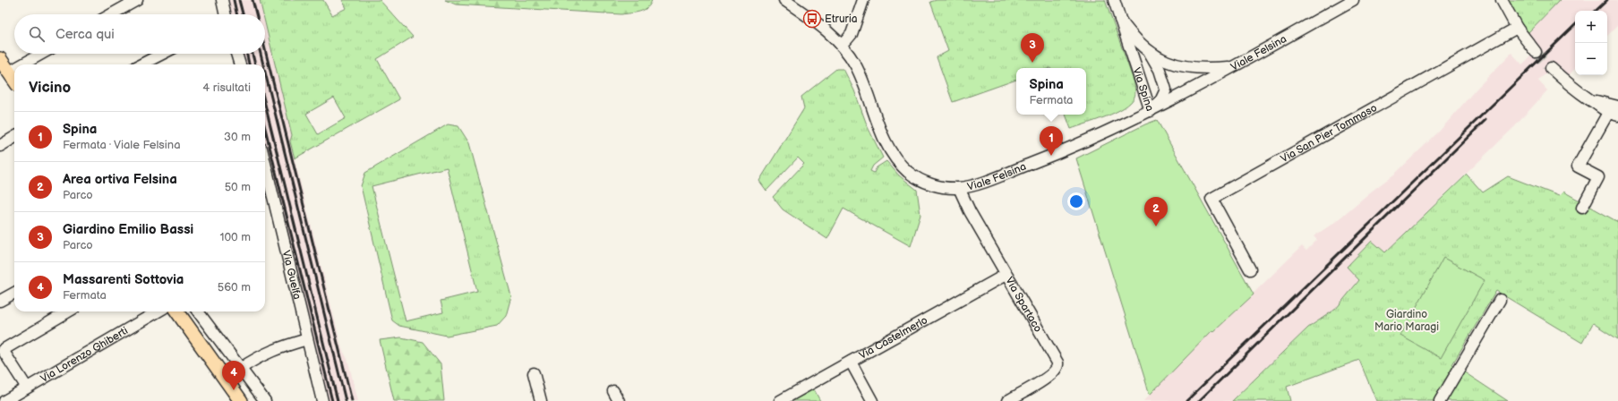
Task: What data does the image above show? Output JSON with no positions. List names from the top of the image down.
{
  "streets": {
    "street": [
      "Viale Felsina",
      "Via Spina",
      "Via San Pier Tommaso",
      "Via Guelfa",
      "Via Spartaco",
      "Via Castelmerlo",
      "Via Lorenzo Ghiberti"
    ]
  },
  "crossings": [
    ["Viale Felsina", "Via Spina"],
    ["Viale Felsina", "Via Spartaco"],
    ["Via Spartaco", "Via Castelmerlo"]
  ],
  "parks": ["Giardino Mario Maragi"],
  "places": {
    "bus stop": ["Etruria"]
  },
  "page": {
    "map_buttons": ["+", "−"],
    "search": "Cerca qui",
    "pins": [
      "3",
      "1",
      "2",
      "4"
    ],
    "heading": ["Vicino", "4 risultati"],
    "popup": ["Spina", "Fermata"],
    "list": [
      {
        "mark": "1",
        "name": "Spina",
        "note": "Fermata · Viale Felsina",
        "value": "30 m"
      },
      {
        "mark": "2",
        "name": "Area ortiva Felsina",
        "note": "Parco",
        "value": "50 m"
      },
      {
        "mark": "3",
        "name": "Giardino Emilio Bassi",
        "note": "Parco",
        "value": "100 m"
      },
      {
        "mark": "4",
        "name": "Massarenti Sottovia",
        "note": "Fermata",
        "value": "560 m"
      }
    ]
  }
}
